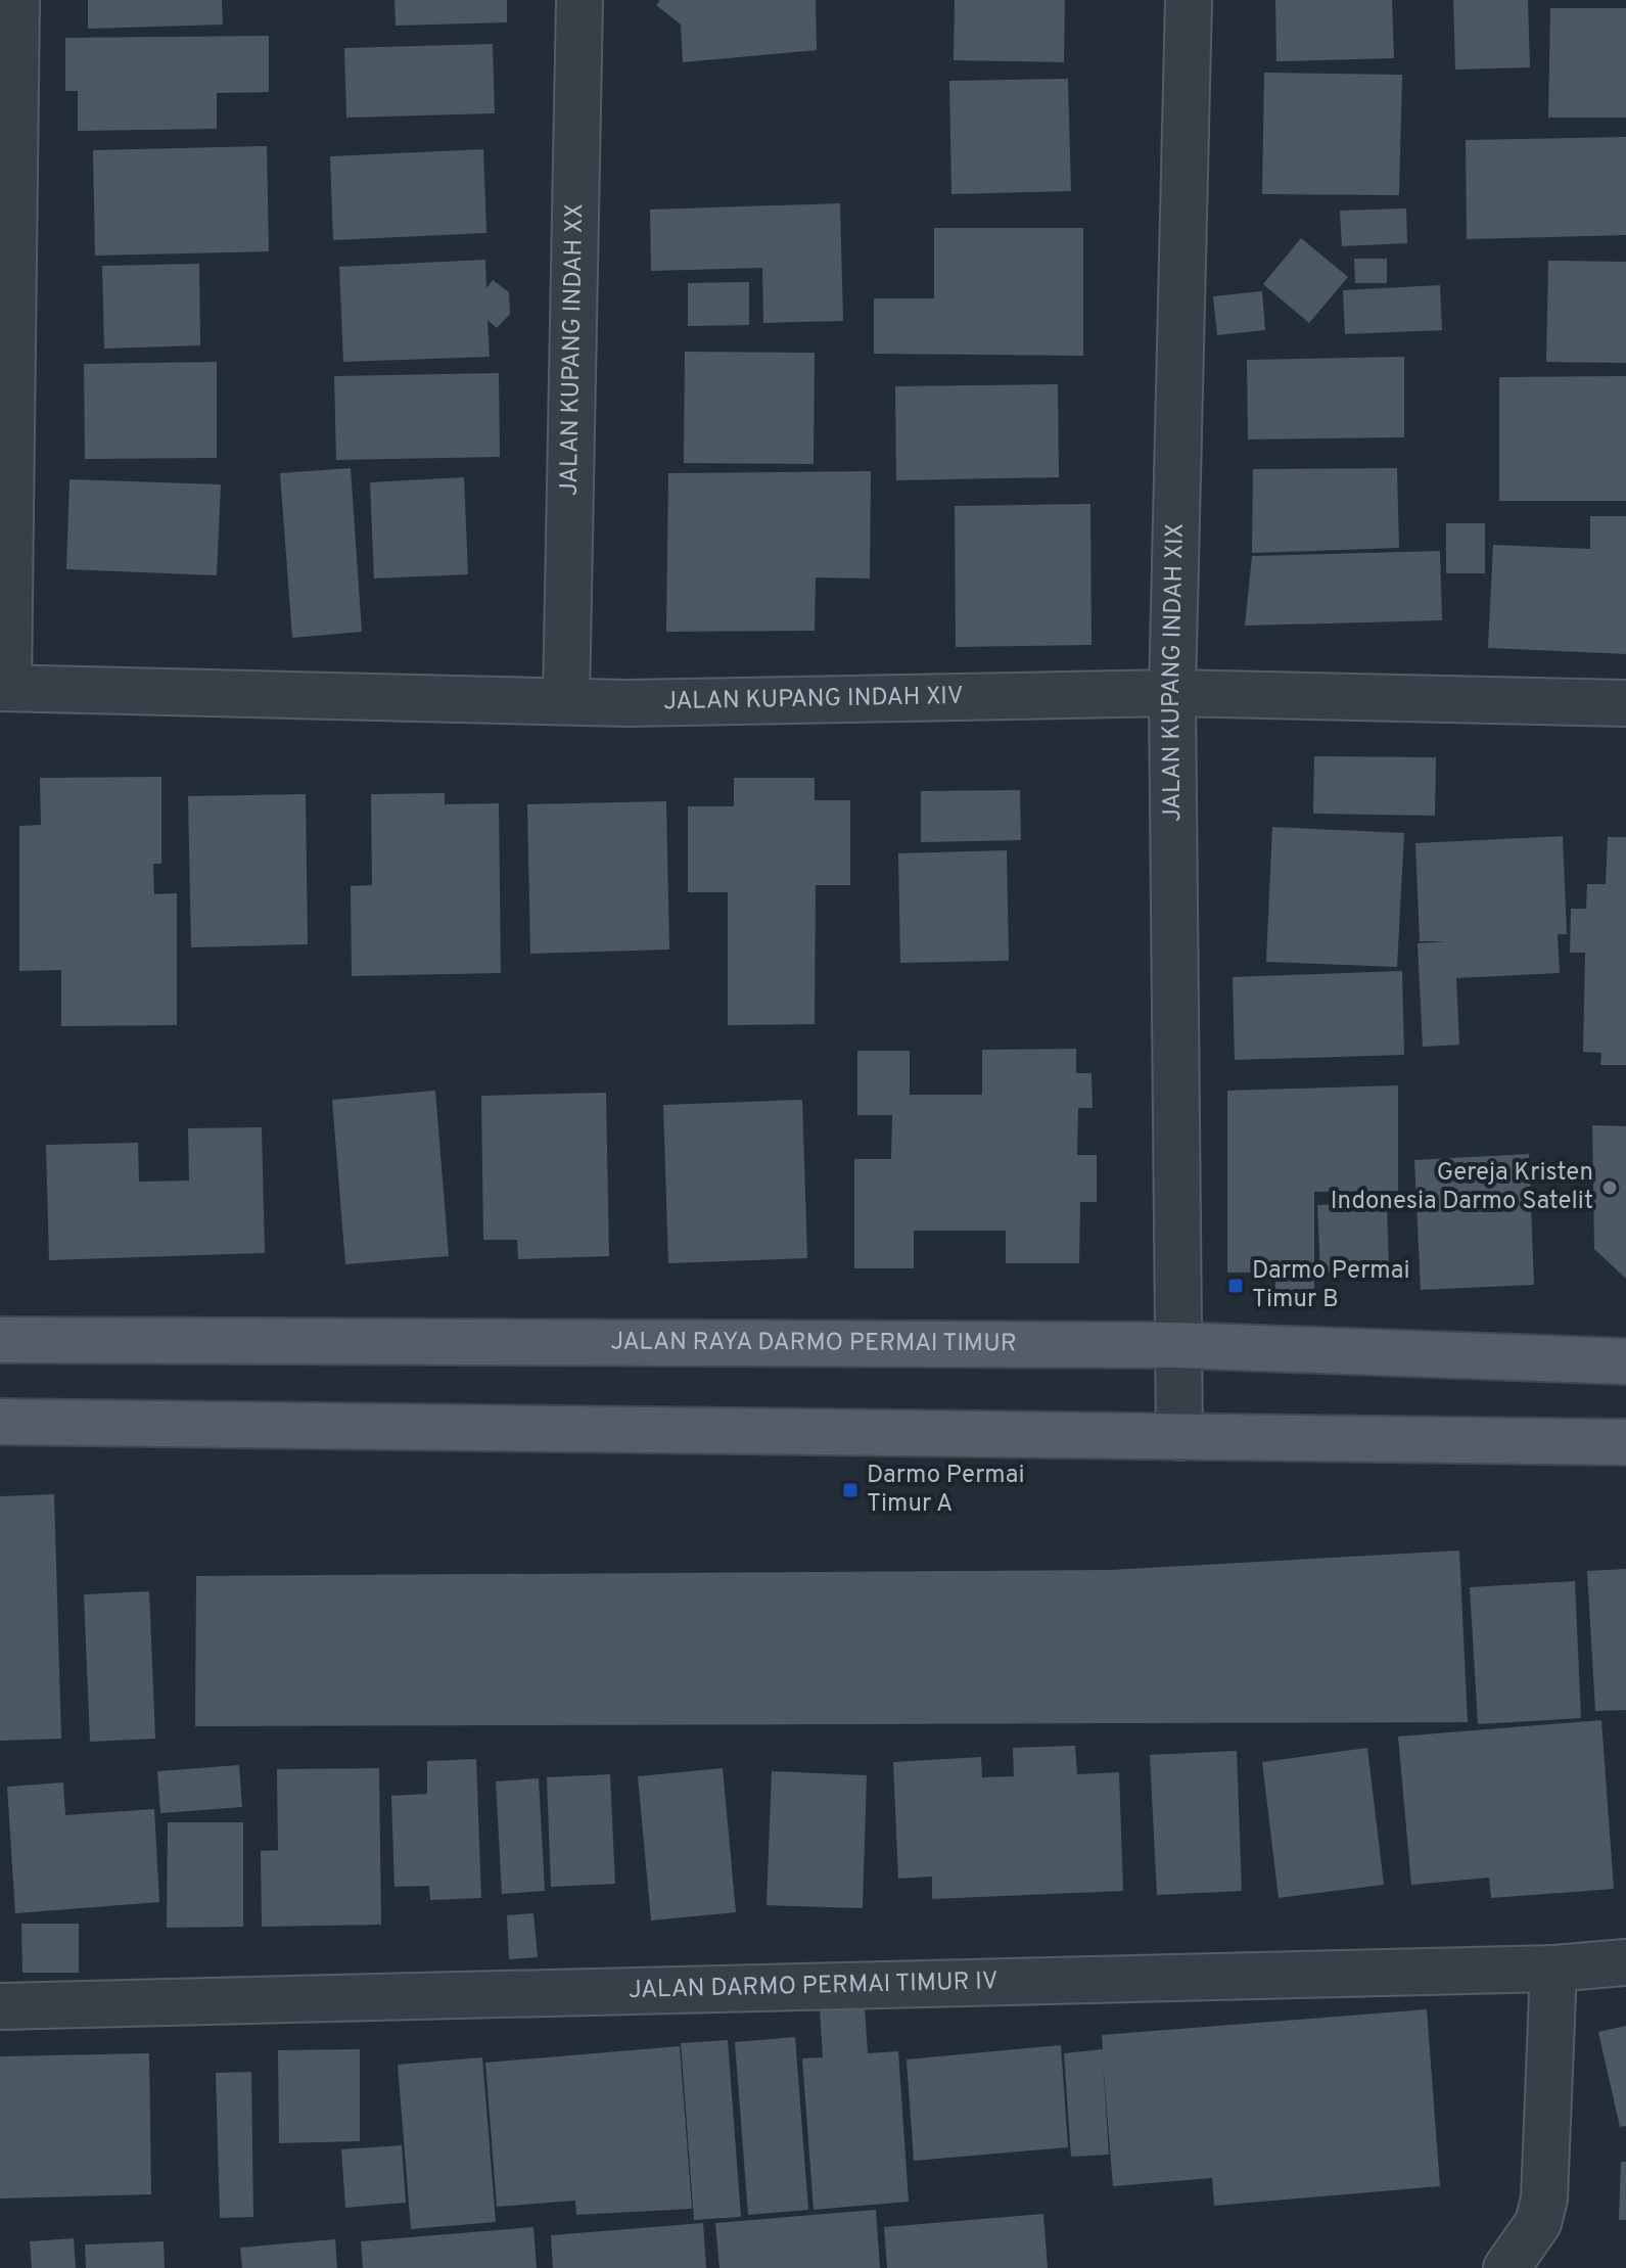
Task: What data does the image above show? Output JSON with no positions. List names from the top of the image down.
{
  "streets": {
    "main road": ["JALAN RAYA DARMO PERMAI TIMUR"],
    "street": [
      "JALAN KUPANG INDAH XX",
      "JALAN KUPANG INDAH XIX",
      "JALAN KUPANG INDAH XIV",
      "JALAN DARMO PERMAI TIMUR IV"
    ]
  },
  "crossings": [
    ["JALAN KUPANG INDAH XX", "JALAN KUPANG INDAH XIV"],
    ["JALAN KUPANG INDAH XIX", "JALAN KUPANG INDAH XIV"],
    ["JALAN KUPANG INDAH XIX", "JALAN RAYA DARMO PERMAI TIMUR"]
  ],
  "places": {
    "other": ["Gereja Kristen Indonesia Darmo Satelit"],
    "transit": ["Darmo Permai Timur B", "Darmo Permai Timur A"]
  }
}
